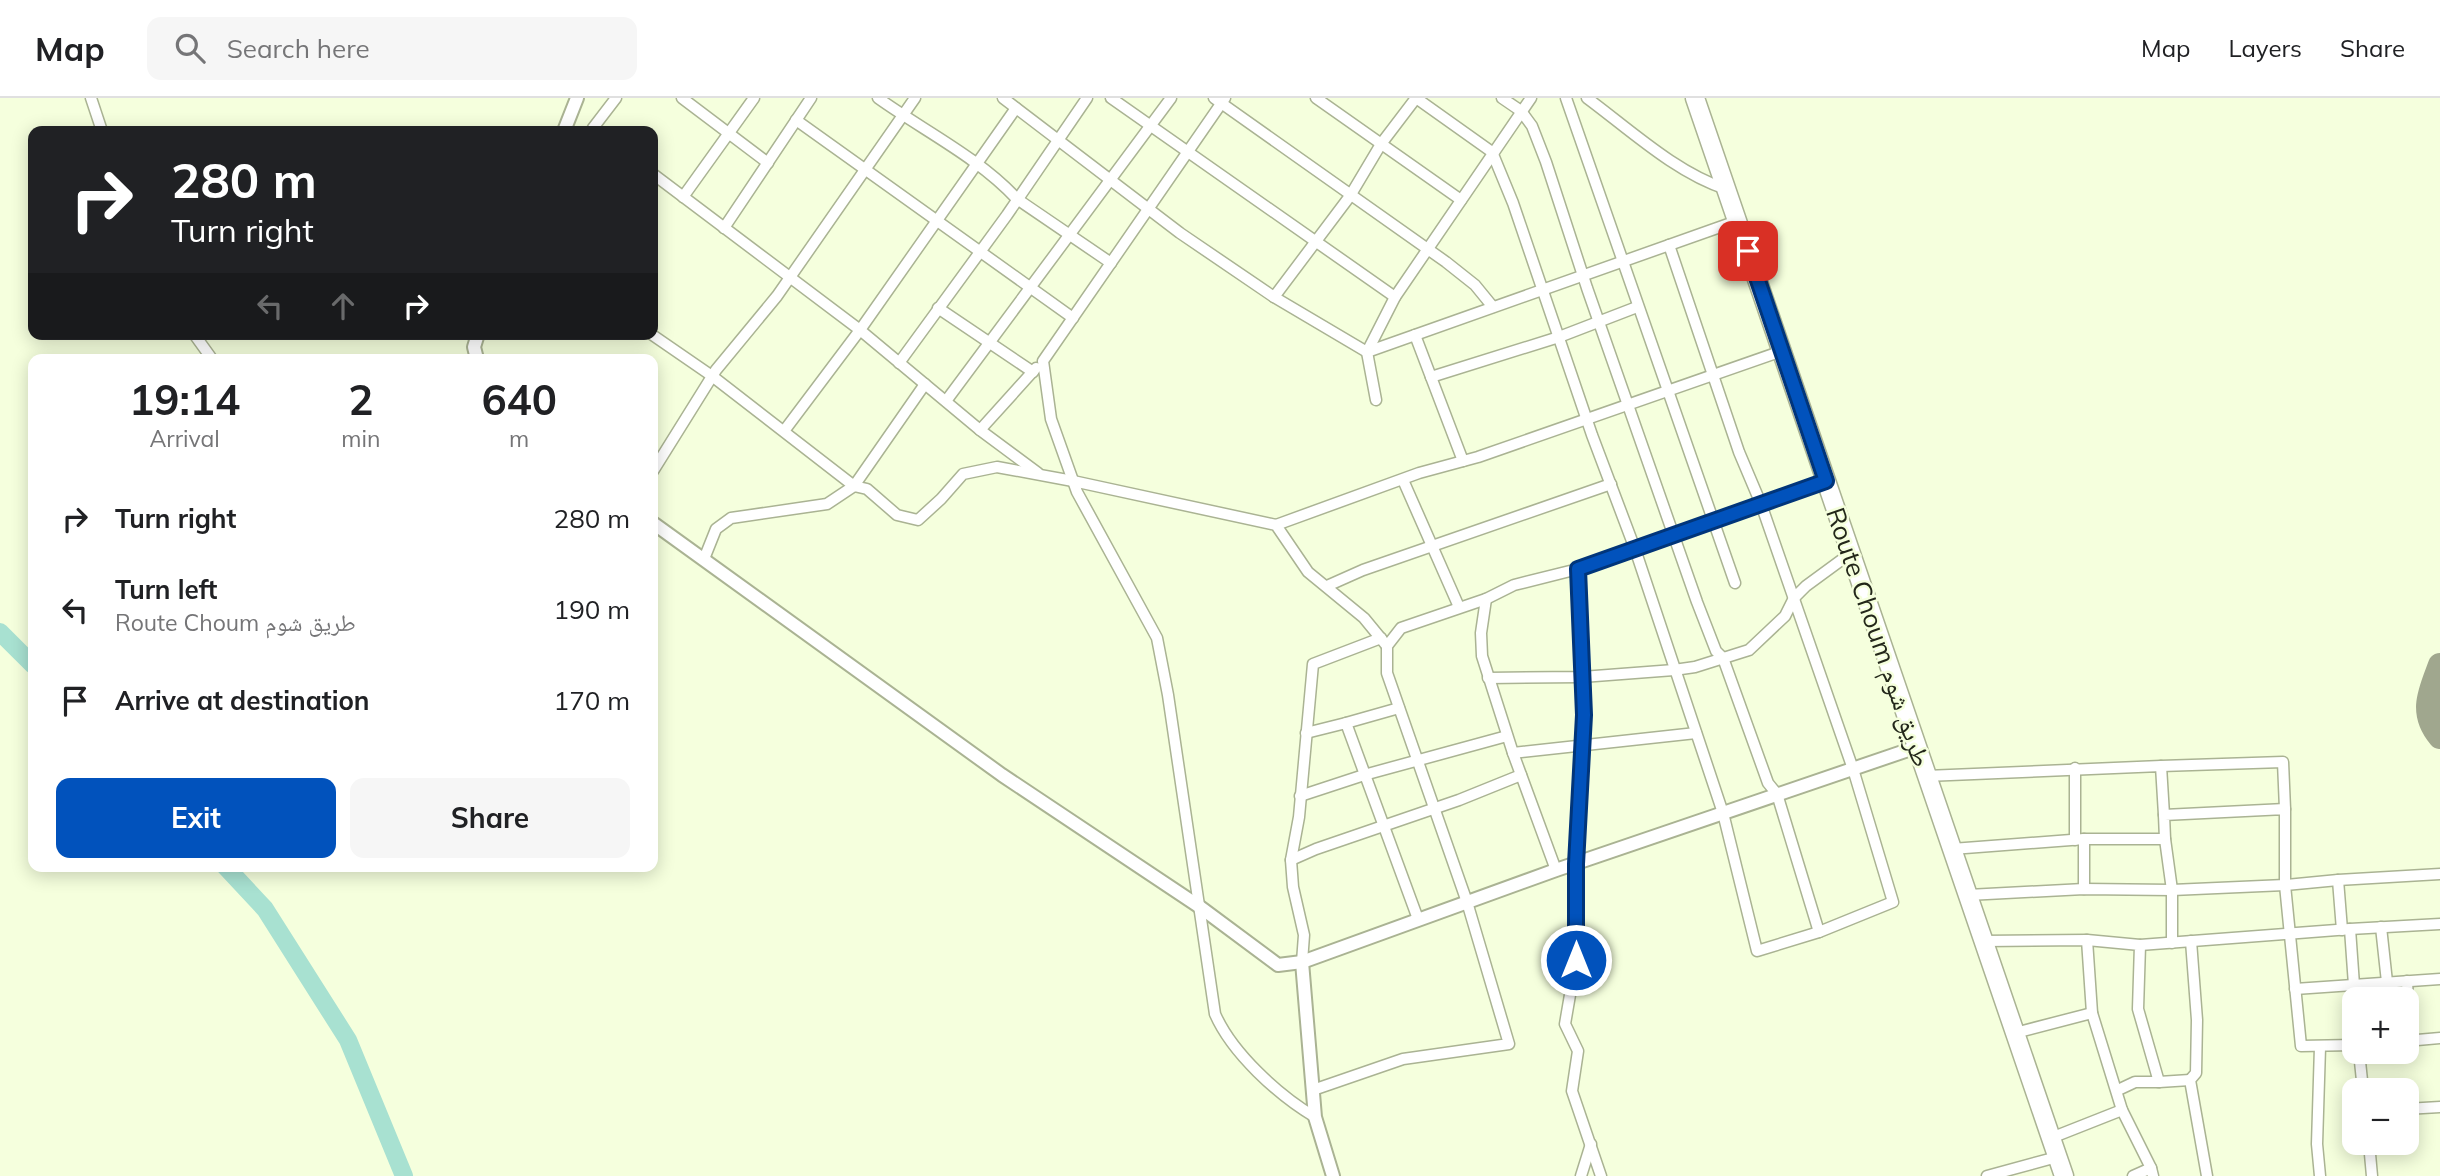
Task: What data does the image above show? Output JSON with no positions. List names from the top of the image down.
{
  "streets": {
    "highway": ["Route Choum طريق شوم"]
  },
  "page": {
    "header": "Map",
    "search": "Search here",
    "nav": ["Map", "Layers", "Share"],
    "turn": ["280 m", "Turn right"],
    "eta": [
      "19:14",
      "Arrival",
      "2",
      "min",
      "640",
      "m"
    ],
    "list": [
      {
        "name": "Turn right",
        "value": "280 m"
      },
      {
        "name": "Turn left",
        "note": "Route Choum طريق شوم",
        "value": "190 m"
      },
      {
        "name": "Arrive at destination",
        "value": "170 m"
      }
    ],
    "buttons": ["Exit", "Share"],
    "map_buttons": ["+", "−"]
  }
}
